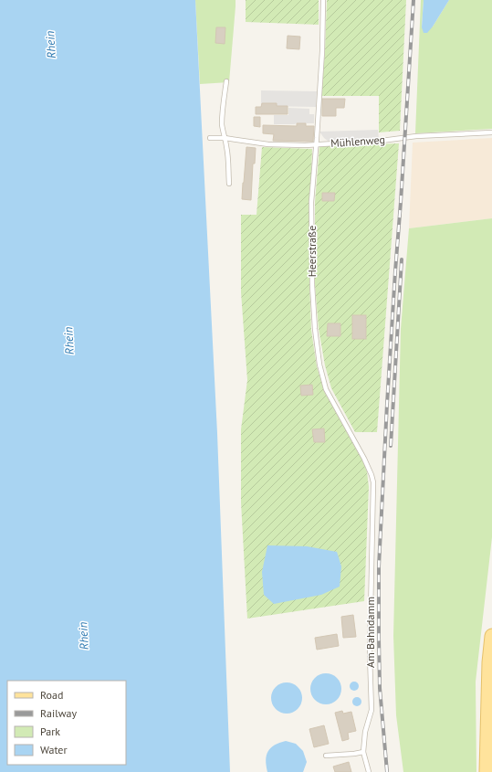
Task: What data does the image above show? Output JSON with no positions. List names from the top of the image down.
{
  "streets": {
    "lane": ["Mühlenweg", "Heerstraße", "Am Bahndamm"]
  },
  "crossings": [
    ["Mühlenweg", "Heerstraße"],
    ["Heerstraße", "Am Bahndamm"]
  ],
  "water": ["Rhein"],
  "legend": [
    "Road",
    "Railway",
    "Park",
    "Water"
  ]
}
